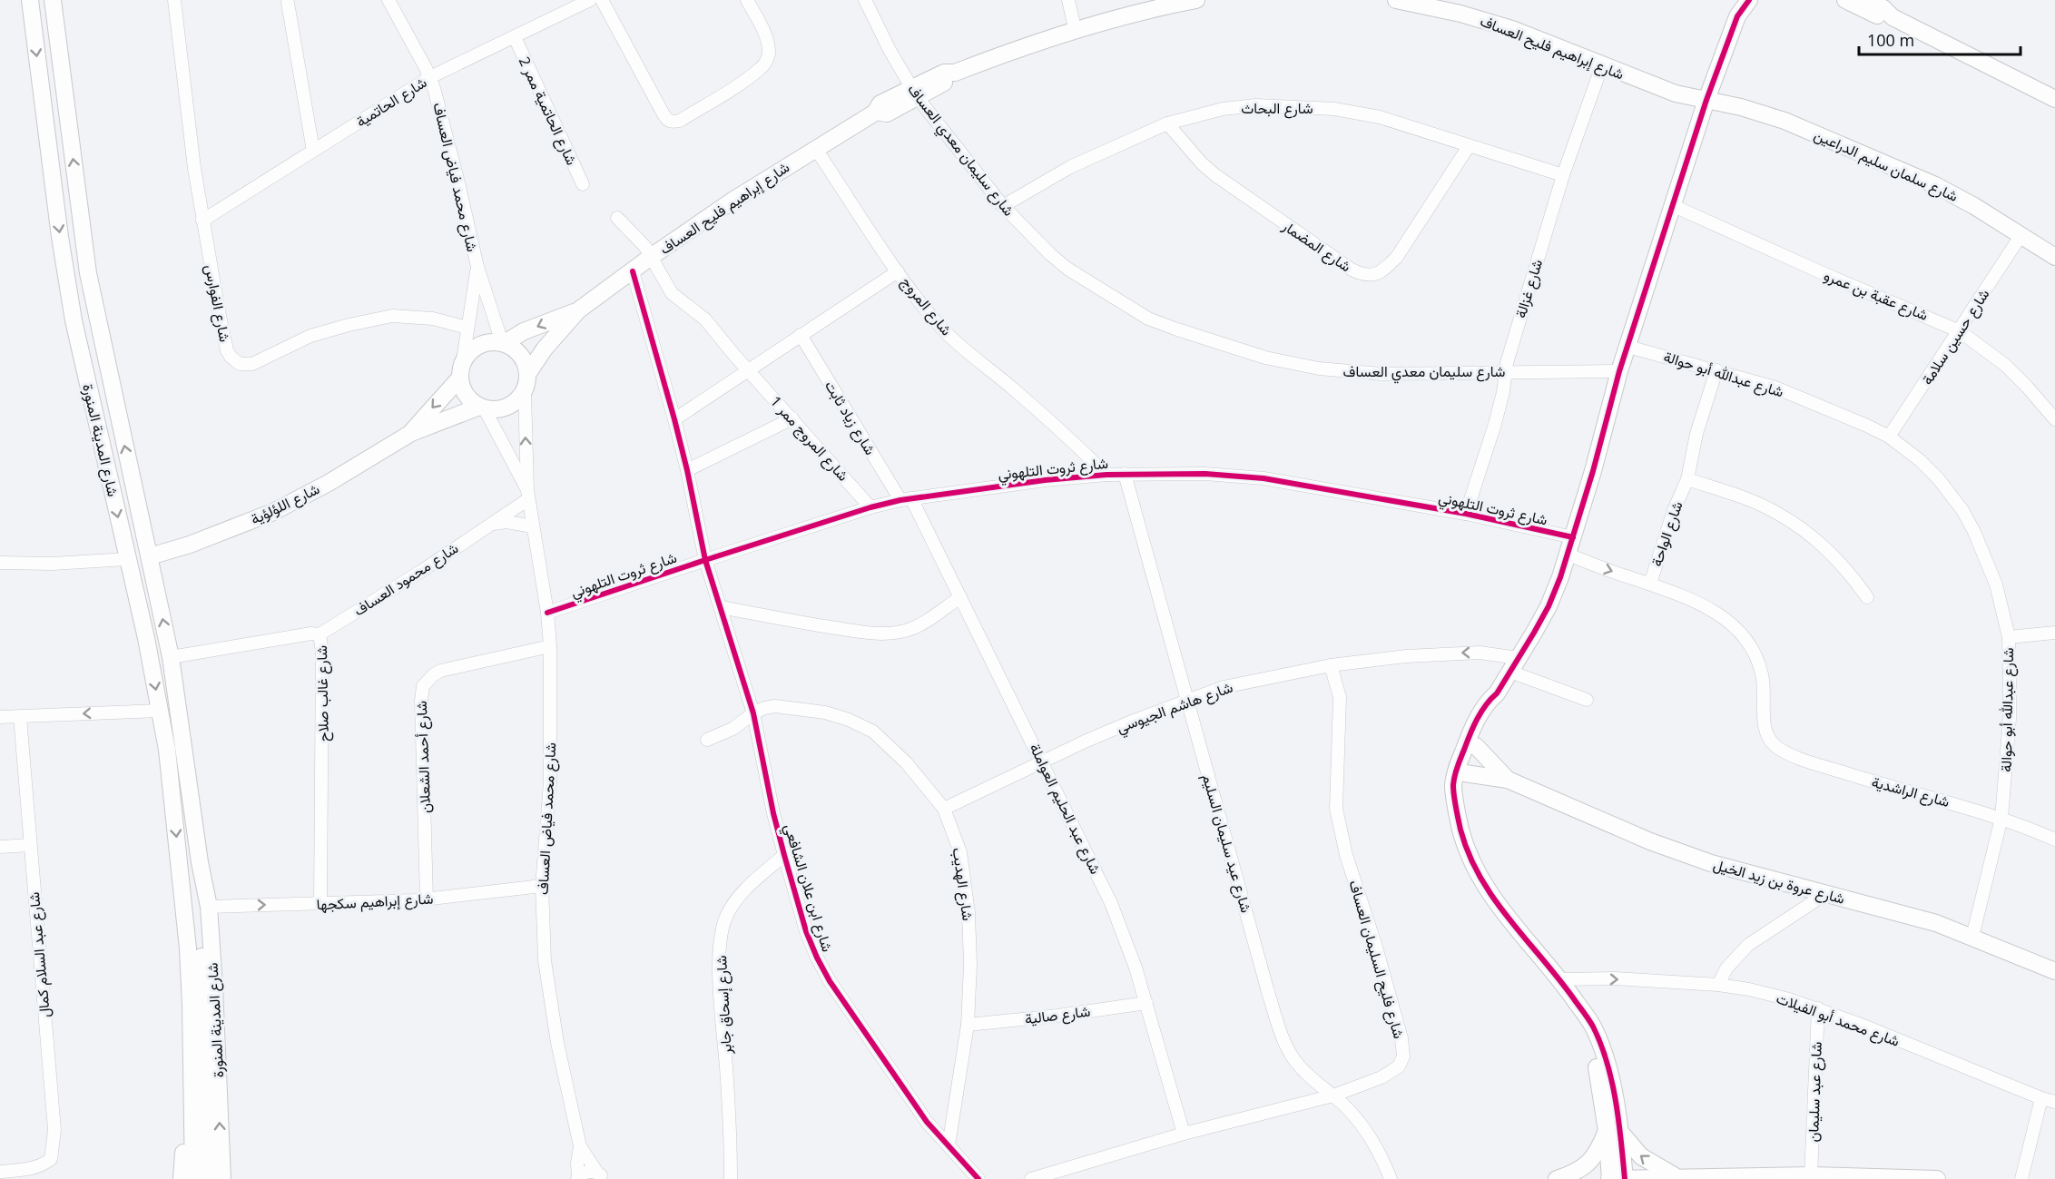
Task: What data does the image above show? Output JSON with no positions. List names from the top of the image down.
{
  "streets": {
    "street": [
      "شارع إبراهيم فليح العساف",
      "شارع الحاتمية",
      "شارع البحاث",
      "شارع الحاتمية ممر 2",
      "شارع سليمان معدي العساف",
      "شارع سلمان سليم الدراعين",
      "شارع محمد فياض العساف",
      "شارع المضمار",
      "شارع غزالة",
      "شارع عقبة بن عمرو",
      "شارع الفوارس",
      "شارع المروج",
      "شارع حسين سلامة",
      "شارع عبدالله أبو حوالة",
      "شارع زياد ثابت",
      "شارع المروج ممر 1",
      "شارع المدينة المنورة",
      "شارع ثروت التلهوني",
      "شارع اللؤلؤية",
      "شارع الواحة",
      "شارع محمود العساف",
      "شارع غالب صلاح",
      "شارع هاشم الجيوسي",
      "شارع أحمد الشعلان",
      "شارع الراشدية",
      "شارع عبد الحليم العواملة",
      "شارع عيد سليمان السليم",
      "شارع عروة بن زيد الخيل",
      "شارع الهديب",
      "شارع ابن علان الشافعي",
      "شارع إبراهيم سكجها",
      "شارع عبد السلام كمال",
      "شارع فليح السليمان العساف",
      "شارع إسحاق جابر",
      "شارع صالية",
      "شارع محمد أبو الفيلات",
      "شارع عبد سليمان"
    ]
  },
  "crossings": [
    ["شارع إبراهيم فليح العساف", "شارع سليمان معدي العساف"],
    ["شارع إبراهيم فليح العساف", "شارع سلمان سليم الدراعين"],
    ["شارع إبراهيم فليح العساف", "شارع محمد فياض العساف"],
    ["شارع إبراهيم فليح العساف", "شارع غزالة"],
    ["شارع إبراهيم فليح العساف", "شارع المروج ممر 1"],
    ["شارع إبراهيم فليح العساف", "شارع اللؤلؤية"],
    ["شارع إبراهيم فليح العساف", "شارع ابن علان الشافعي"],
    ["شارع الحاتمية", "شارع الحاتمية ممر 2"],
    ["شارع الحاتمية", "شارع محمد فياض العساف"],
    ["شارع الحاتمية", "شارع الفوارس"],
    ["شارع البحاث", "شارع سليمان معدي العساف"],
    ["شارع البحاث", "شارع المضمار"],
    ["شارع البحاث", "شارع غزالة"],
    ["شارع سليمان معدي العساف", "شارع غزالة"],
    ["شارع سلمان سليم الدراعين", "شارع حسين سلامة"],
    ["شارع محمد فياض العساف", "شارع الفوارس"],
    ["شارع محمد فياض العساف", "شارع ثروت التلهوني"],
    ["شارع محمد فياض العساف", "شارع اللؤلؤية"],
    ["شارع محمد فياض العساف", "شارع محمود العساف"],
    ["شارع محمد فياض العساف", "شارع أحمد الشعلان"],
    ["شارع محمد فياض العساف", "شارع إبراهيم سكجها"],
    ["شارع غزالة", "شارع ثروت التلهوني"],
    ["شارع عقبة بن عمرو", "شارع حسين سلامة"],
    ["شارع المروج", "شارع زياد ثابت"],
    ["شارع المروج", "شارع المروج ممر 1"],
    ["شارع المروج", "شارع ثروت التلهوني"],
    ["شارع المروج", "شارع ابن علان الشافعي"],
    ["شارع حسين سلامة", "شارع عبدالله أبو حوالة"],
    ["شارع عبدالله أبو حوالة", "شارع الواحة"],
    ["شارع عبدالله أبو حوالة", "شارع الراشدية"],
    ["شارع عبدالله أبو حوالة", "شارع عروة بن زيد الخيل"],
    ["شارع زياد ثابت", "شارع ثروت التلهوني"],
    ["شارع زياد ثابت", "شارع عبد الحليم العواملة"],
    ["شارع المروج ممر 1", "شارع ثروت التلهوني"],
    ["شارع المدينة المنورة", "شارع اللؤلؤية"],
    ["شارع المدينة المنورة", "شارع غالب صلاح"],
    ["شارع المدينة المنورة", "شارع إبراهيم سكجها"],
    ["شارع ثروت التلهوني", "شارع عبد الحليم العواملة"],
    ["شارع ثروت التلهوني", "شارع عيد سليمان السليم"],
    ["شارع ثروت التلهوني", "شارع ابن علان الشافعي"],
    ["شارع الواحة", "شارع الراشدية"],
    ["شارع محمود العساف", "شارع غالب صلاح"],
    ["شارع غالب صلاح", "شارع إبراهيم سكجها"],
    ["شارع هاشم الجيوسي", "شارع عبد الحليم العواملة"],
    ["شارع هاشم الجيوسي", "شارع عيد سليمان السليم"],
    ["شارع هاشم الجيوسي", "شارع الهديب"],
    ["شارع هاشم الجيوسي", "شارع فليح السليمان العساف"],
    ["شارع أحمد الشعلان", "شارع إبراهيم سكجها"],
    ["شارع عبد الحليم العواملة", "شارع فليح السليمان العساف"],
    ["شارع عبد الحليم العواملة", "شارع صالية"],
    ["شارع عيد سليمان السليم", "شارع فليح السليمان العساف"],
    ["شارع الهديب", "شارع ابن علان الشافعي"],
    ["شارع الهديب", "شارع صالية"],
    ["شارع ابن علان الشافعي", "شارع إسحاق جابر"],
    ["شارع محمد أبو الفيلات", "شارع عبد سليمان"]
  ],
  "scale_bar": "100 m"
}
